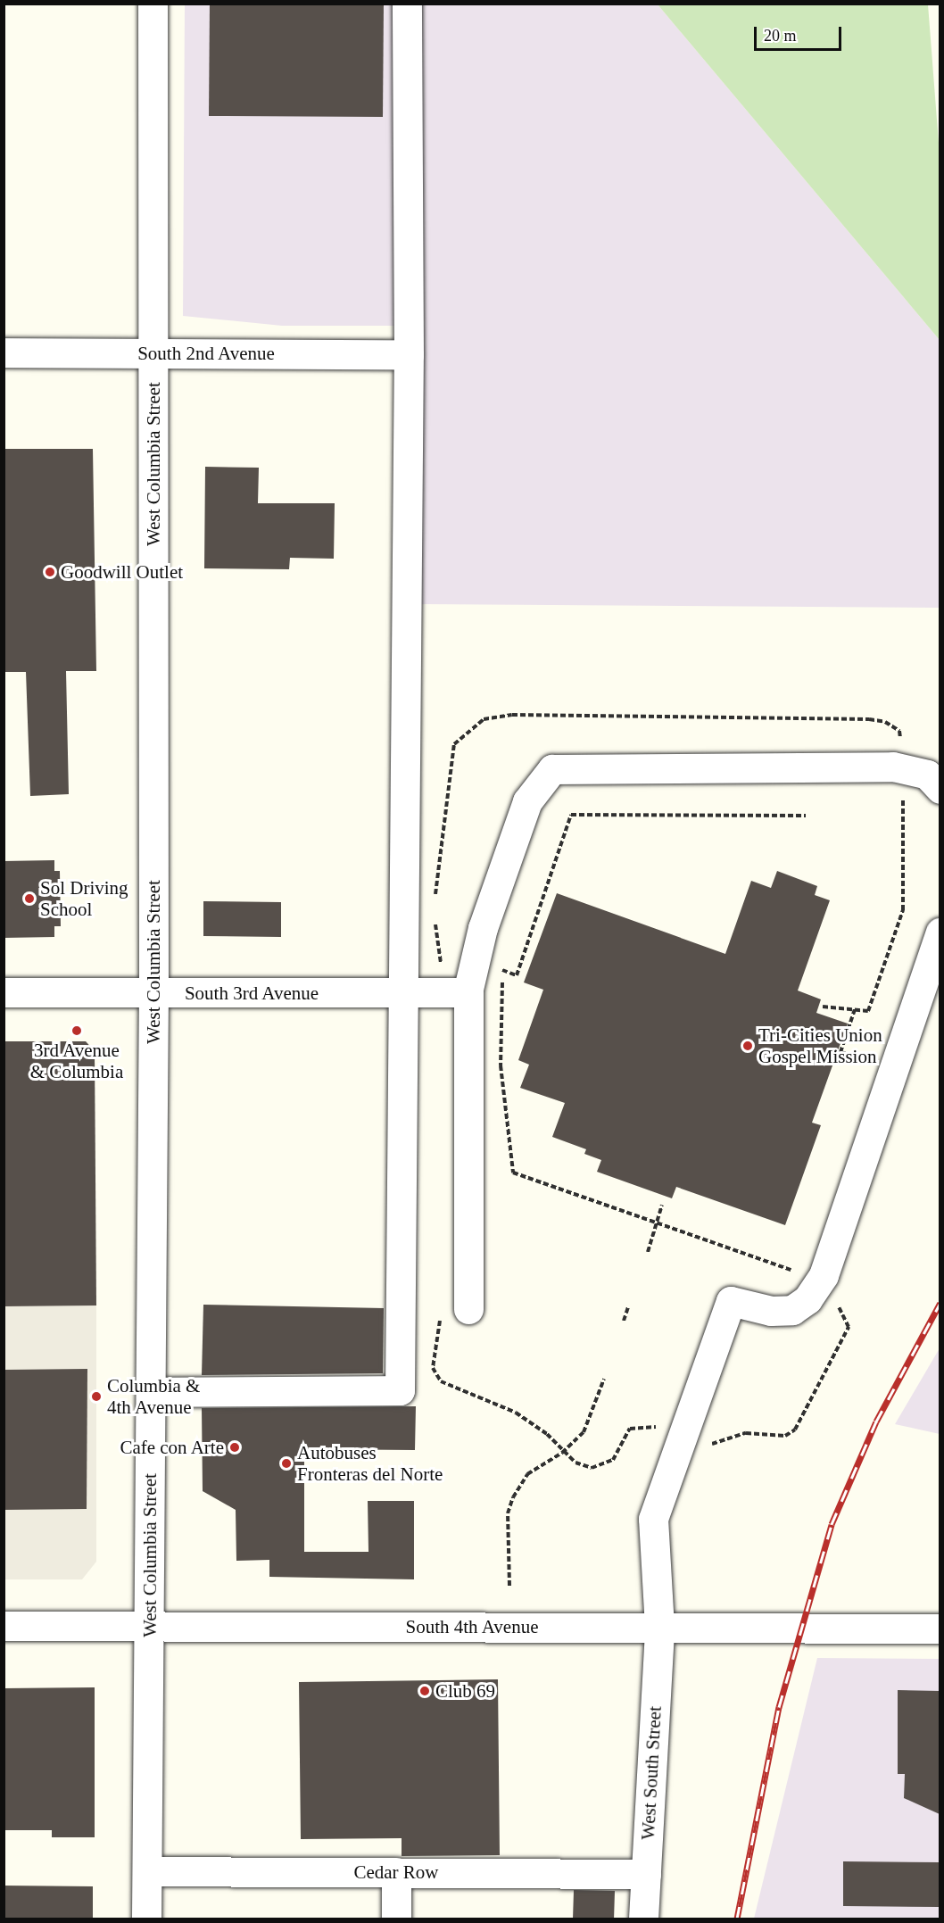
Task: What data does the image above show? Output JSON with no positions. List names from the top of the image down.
{
  "streets": {
    "street": [
      "South 2nd Avenue",
      "West Columbia Street",
      "South 3rd Avenue",
      "South 4th Avenue",
      "West South Street",
      "Cedar Row"
    ]
  },
  "crossings": [
    ["South 2nd Avenue", "West Columbia Street"],
    ["West Columbia Street", "South 3rd Avenue"],
    ["West Columbia Street", "South 4th Avenue"],
    ["West Columbia Street", "Cedar Row"],
    ["South 4th Avenue", "West South Street"],
    ["West South Street", "Cedar Row"]
  ],
  "places": [
    "Goodwill Outlet",
    "Sol Driving School",
    "3rd Avenue & Columbia",
    "Tri-Cities Union Gospel Mission",
    "Columbia & 4th Avenue",
    "Cafe con Arte",
    "Autobuses Fronteras del Norte",
    "Club 69"
  ],
  "scale_bar": "20 m"
}
